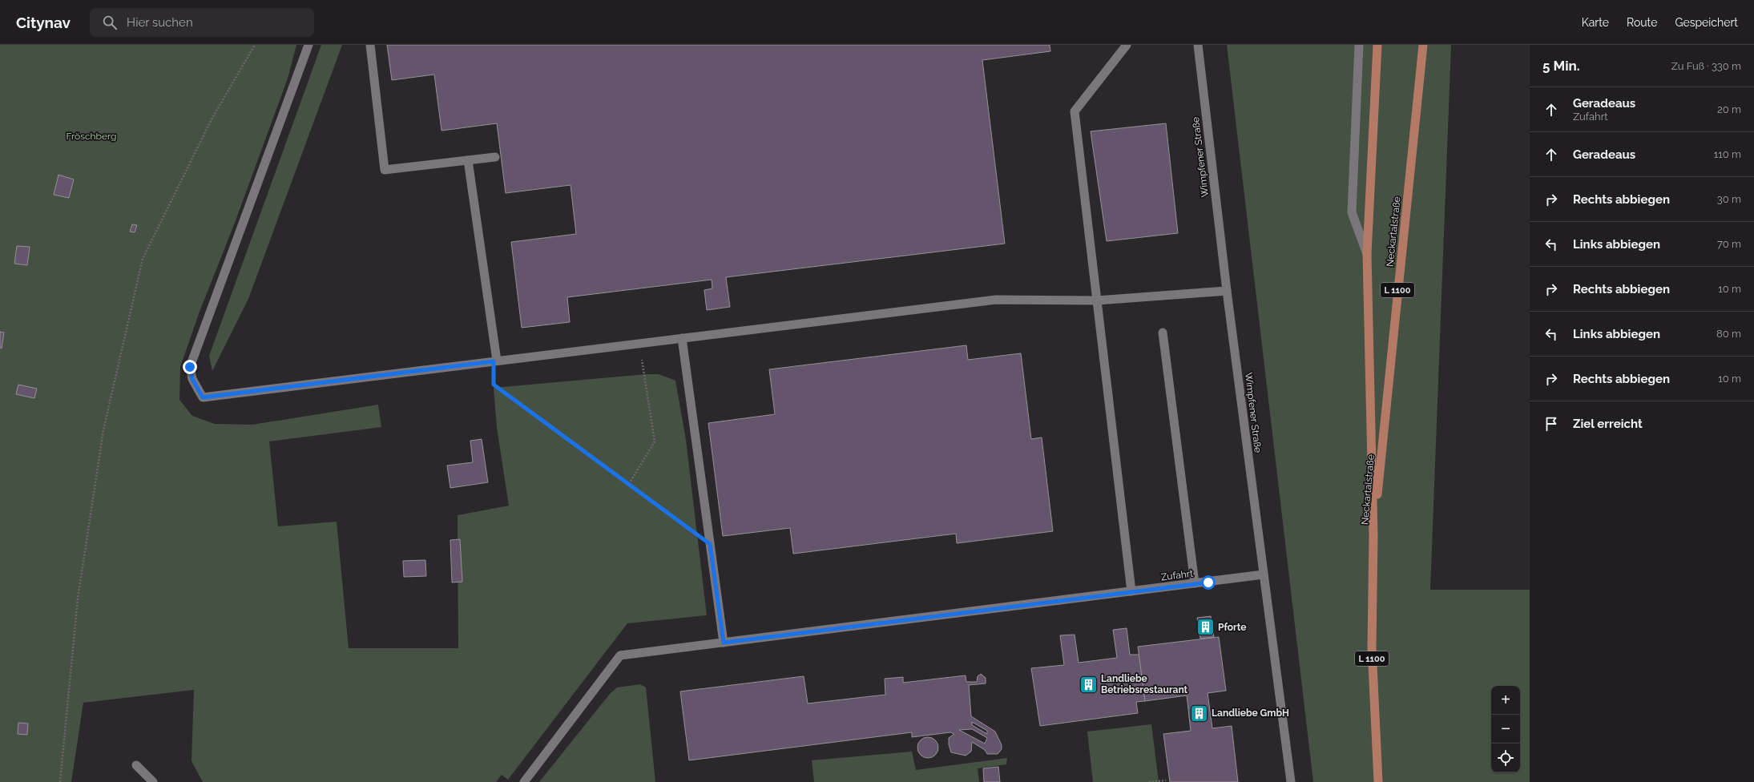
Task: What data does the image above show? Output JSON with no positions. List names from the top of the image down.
{
  "streets": {
    "main road": ["Neckartalstraße", "L 1100"],
    "street": ["Wimpfener Straße", "Zufahrt"]
  },
  "crossings": [
    ["Wimpfener Straße", "Zufahrt"]
  ],
  "parks": ["Fröschberg"],
  "places": {
    "building": ["Pforte", "Landliebe Betriebsrestaurant", "Landliebe GmbH"]
  },
  "page": {
    "header": "Citynav",
    "search": "Hier suchen",
    "nav": ["Karte", "Route", "Gespeichert"],
    "heading": ["5 Min.", "Zu Fuß · 330 m"],
    "list": [
      ["Geradeaus", "Zufahrt", "20 m"],
      ["Geradeaus", "110 m"],
      ["Rechts abbiegen", "30 m"],
      ["Links abbiegen", "70 m"],
      ["Rechts abbiegen", "10 m"],
      ["Links abbiegen", "80 m"],
      ["Rechts abbiegen", "10 m"],
      "Ziel erreicht"
    ],
    "map_buttons": ["+", "−"]
  }
}
